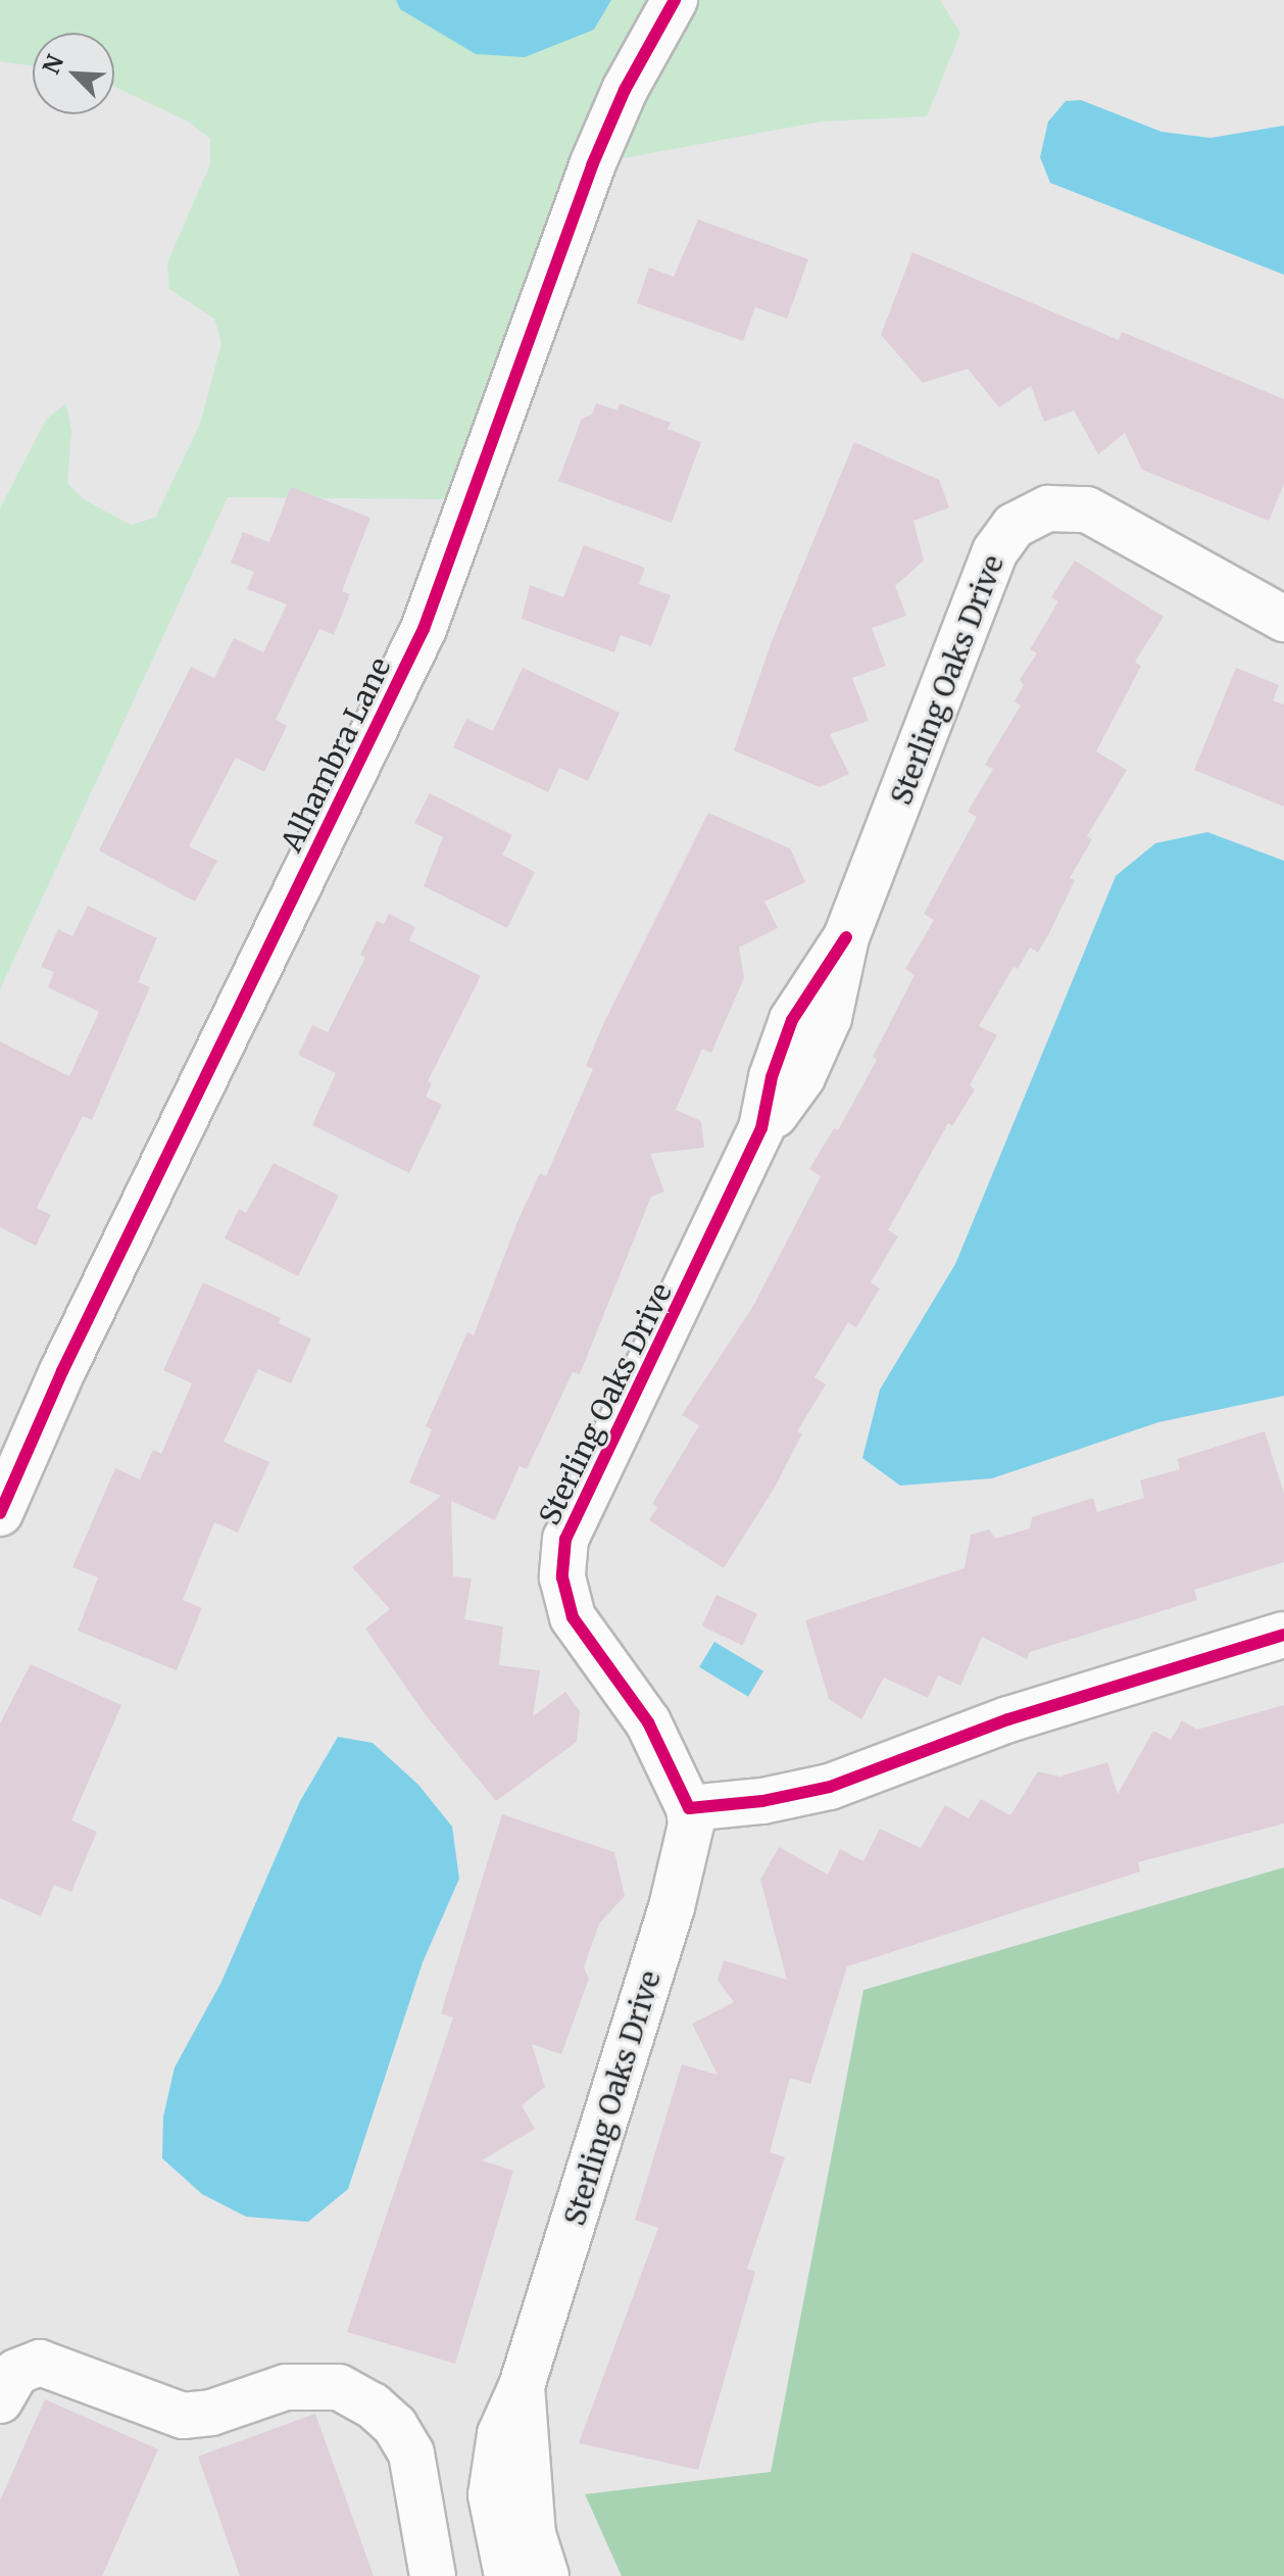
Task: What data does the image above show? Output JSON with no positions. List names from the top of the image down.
{
  "streets": {
    "street": ["Sterling Oaks Drive", "Alhambra Lane"]
  },
  "north": "top left"
}
